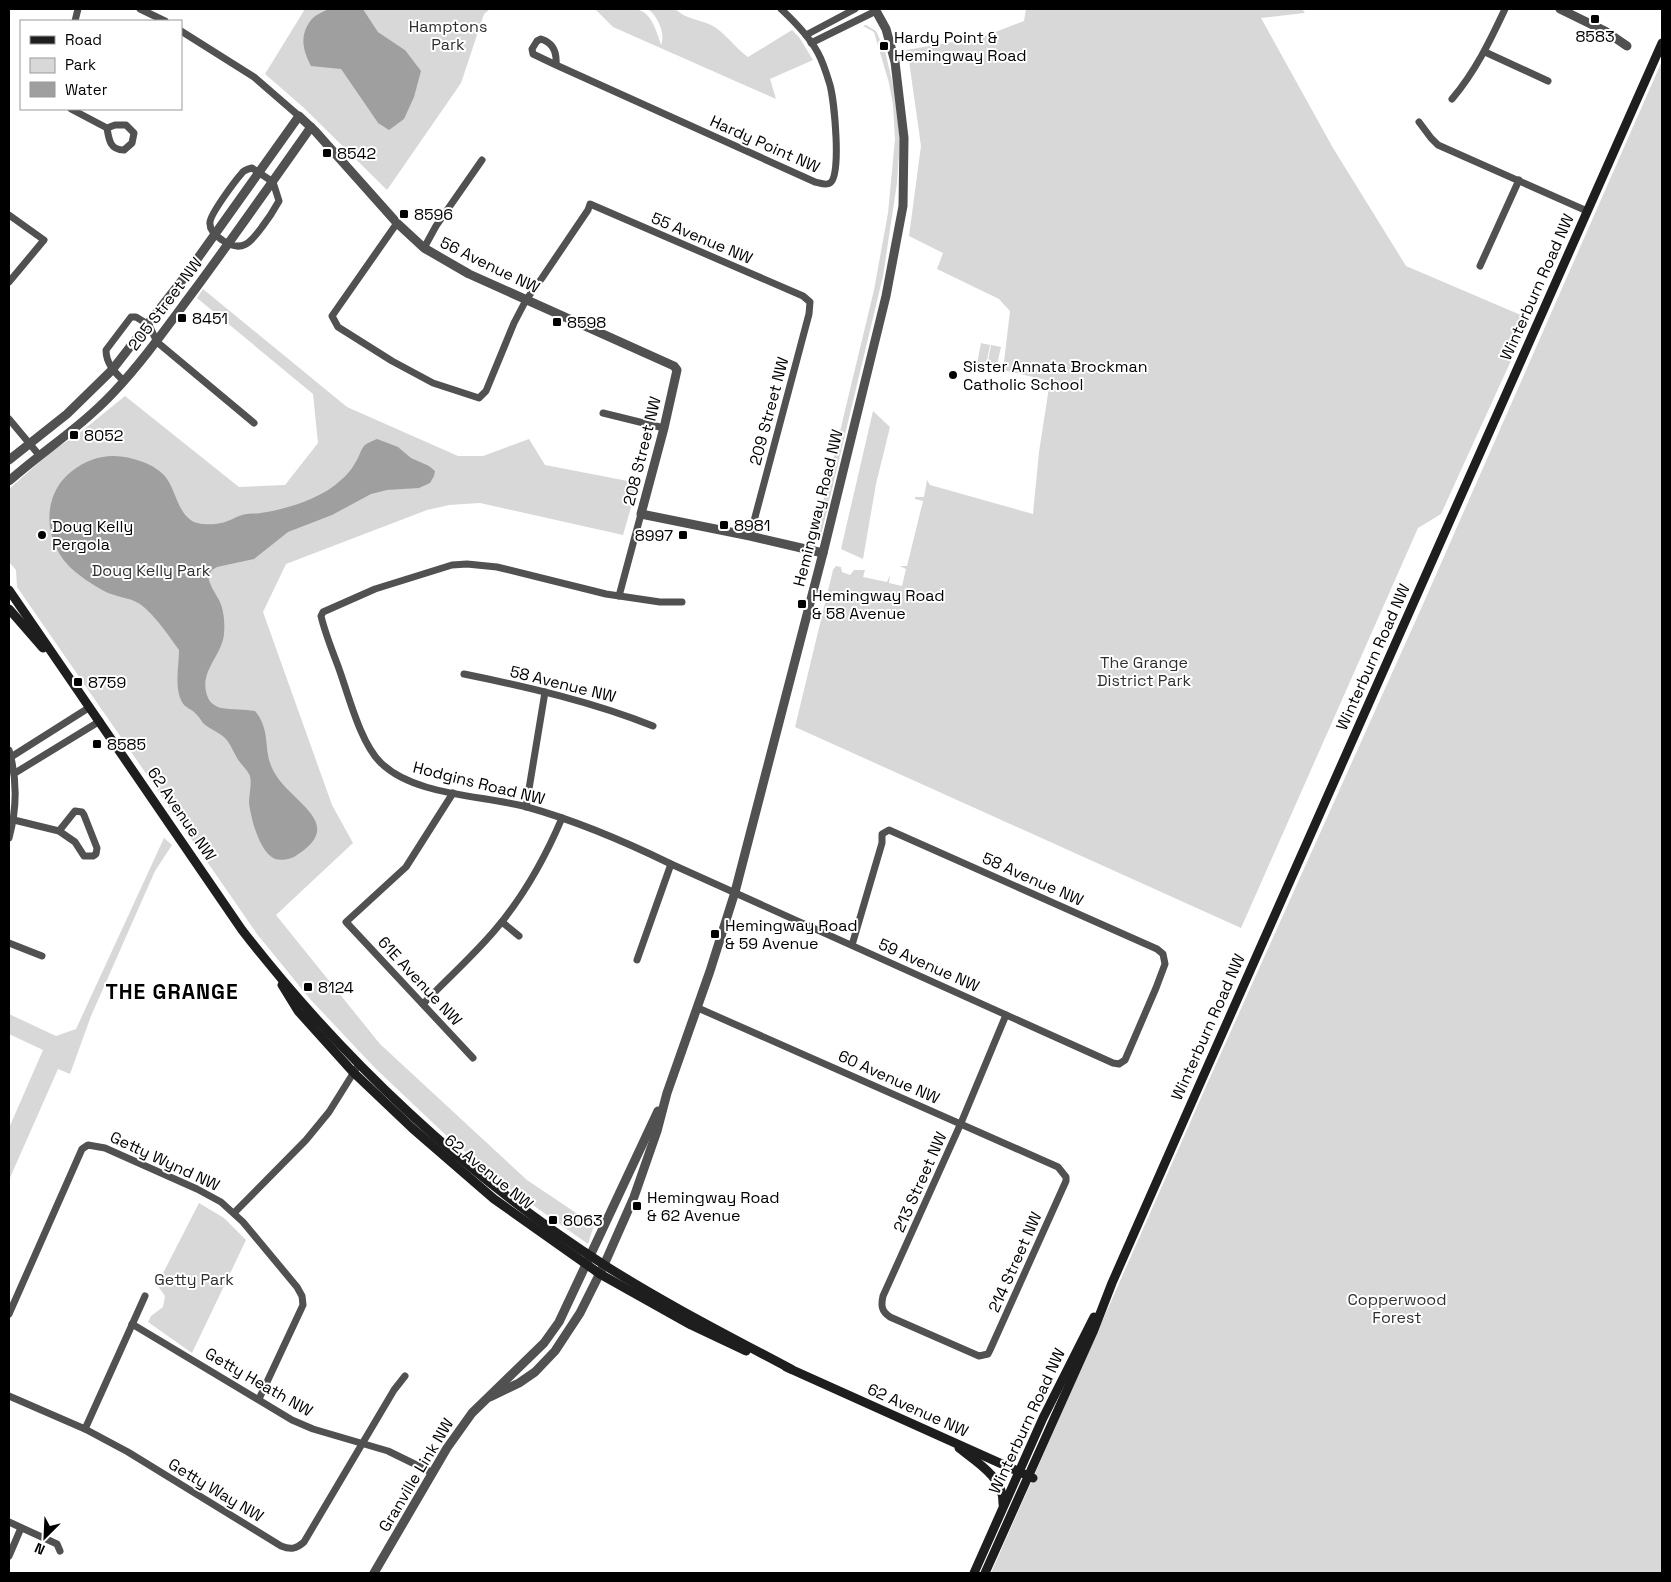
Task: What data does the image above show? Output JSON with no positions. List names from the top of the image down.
{
  "streets": {
    "main road": ["Winterburn Road NW", "62 Avenue NW"],
    "street": [
      "Hardy Point NW",
      "55 Avenue NW",
      "56 Avenue NW",
      "205 Street NW",
      "209 Street NW",
      "208 Street NW",
      "Hemingway Road NW",
      "58 Avenue NW",
      "Hodgins Road NW",
      "59 Avenue NW",
      "61E Avenue NW",
      "60 Avenue NW",
      "Getty Wynd NW",
      "213 Street NW",
      "214 Street NW",
      "Getty Heath NW",
      "Granville Link NW",
      "Getty Way NW"
    ]
  },
  "crossings": [
    ["55 Avenue NW", "56 Avenue NW"],
    ["55 Avenue NW", "209 Street NW"],
    ["56 Avenue NW", "205 Street NW"],
    ["56 Avenue NW", "208 Street NW"],
    ["Winterburn Road NW", "62 Avenue NW"],
    ["208 Street NW", "Hodgins Road NW"],
    ["Hemingway Road NW", "Hodgins Road NW"],
    ["Hemingway Road NW", "62 Avenue NW"],
    ["Hemingway Road NW", "59 Avenue NW"],
    ["Hemingway Road NW", "60 Avenue NW"],
    ["Hemingway Road NW", "Granville Link NW"],
    ["58 Avenue NW", "59 Avenue NW"],
    ["Hodgins Road NW", "59 Avenue NW"],
    ["Hodgins Road NW", "61E Avenue NW"],
    ["62 Avenue NW", "Granville Link NW"],
    ["59 Avenue NW", "213 Street NW"],
    ["60 Avenue NW", "213 Street NW"],
    ["60 Avenue NW", "214 Street NW"],
    ["213 Street NW", "214 Street NW"],
    ["Getty Heath NW", "Granville Link NW"],
    ["Getty Heath NW", "Getty Way NW"]
  ],
  "districts": ["THE GRANGE"],
  "parks": [
    "Hamptons Park",
    "Doug Kelly Park",
    "The Grange District Park",
    "Getty Park",
    "Copperwood Forest"
  ],
  "places": {
    "transit": [
      "8583",
      "Hardy Point & Hemingway Road",
      "8542",
      "8596",
      "8451",
      "8598",
      "8052",
      "8981",
      "8997",
      "Hemingway Road & 58 Avenue",
      "8759",
      "8585",
      "Hemingway Road & 59 Avenue",
      "8124",
      "Hemingway Road & 62 Avenue",
      "8063"
    ],
    "other": ["Sister Annata Brockman Catholic School", "Doug Kelly Pergola"]
  },
  "legend": ["Road", "Park", "Water"],
  "north": "bottom left"
}
